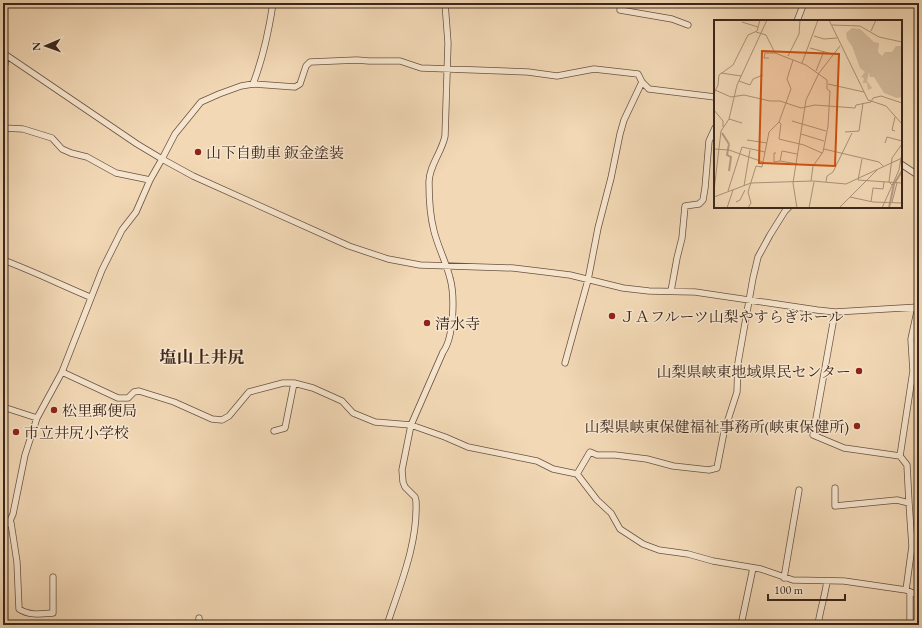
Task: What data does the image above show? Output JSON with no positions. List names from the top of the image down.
{
  "districts": ["塩山上井尻"],
  "places": [
    "山下自動車 鈑金塗装",
    "ＪＡフルーツ山梨やすらぎホール",
    "清水寺",
    "山梨県峡東地域県民センター",
    "松里郵便局",
    "山梨県峡東保健福祉事務所(峡東保健所)",
    "市立井尻小学校"
  ],
  "scale_bar": "100 m",
  "north": "left"
}
